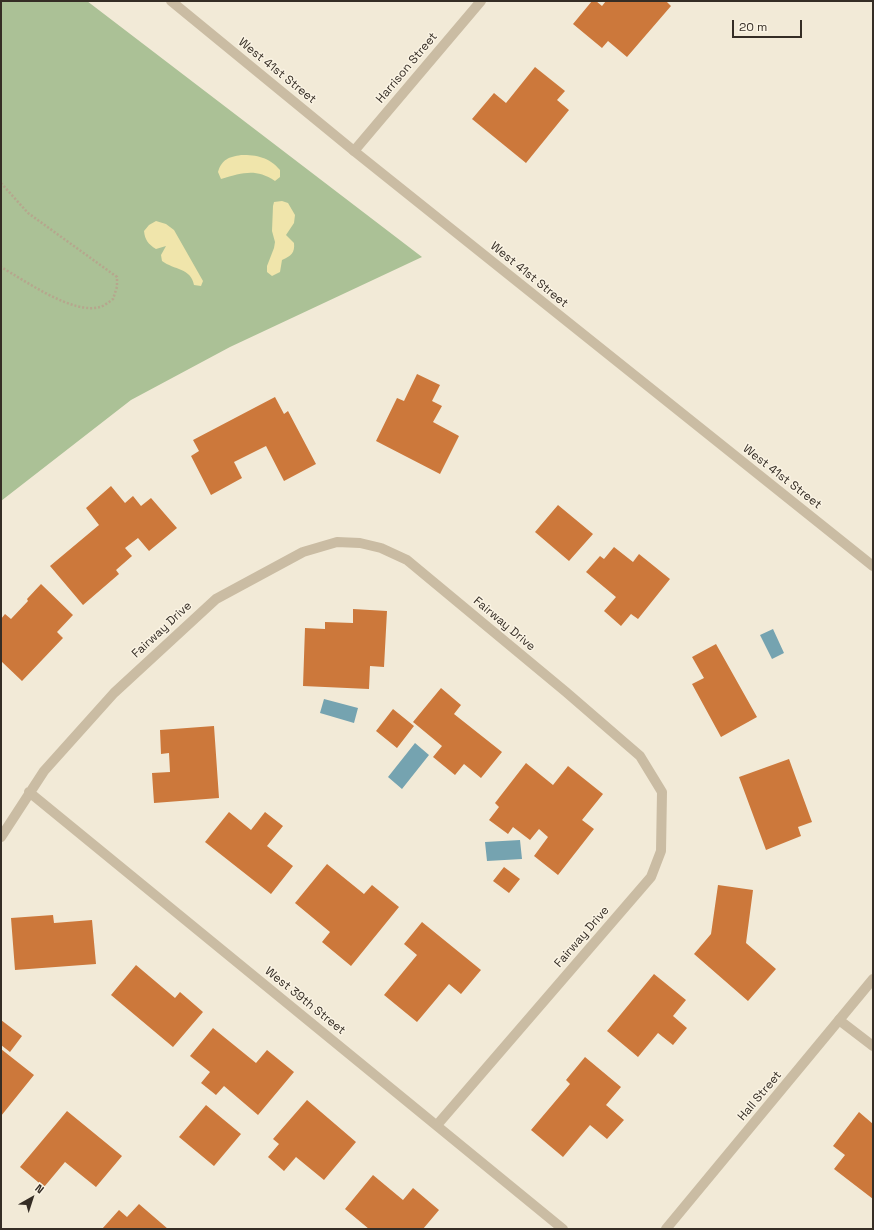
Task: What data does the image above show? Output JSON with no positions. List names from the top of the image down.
{
  "streets": {
    "street": [
      "Harrison Street",
      "West 41st Street",
      "Fairway Drive",
      "West 39th Street",
      "Hall Street"
    ]
  },
  "crossings": [
    ["Harrison Street", "West 41st Street"],
    ["Fairway Drive", "West 39th Street"]
  ],
  "scale_bar": "20 m",
  "north": "top right"
}
